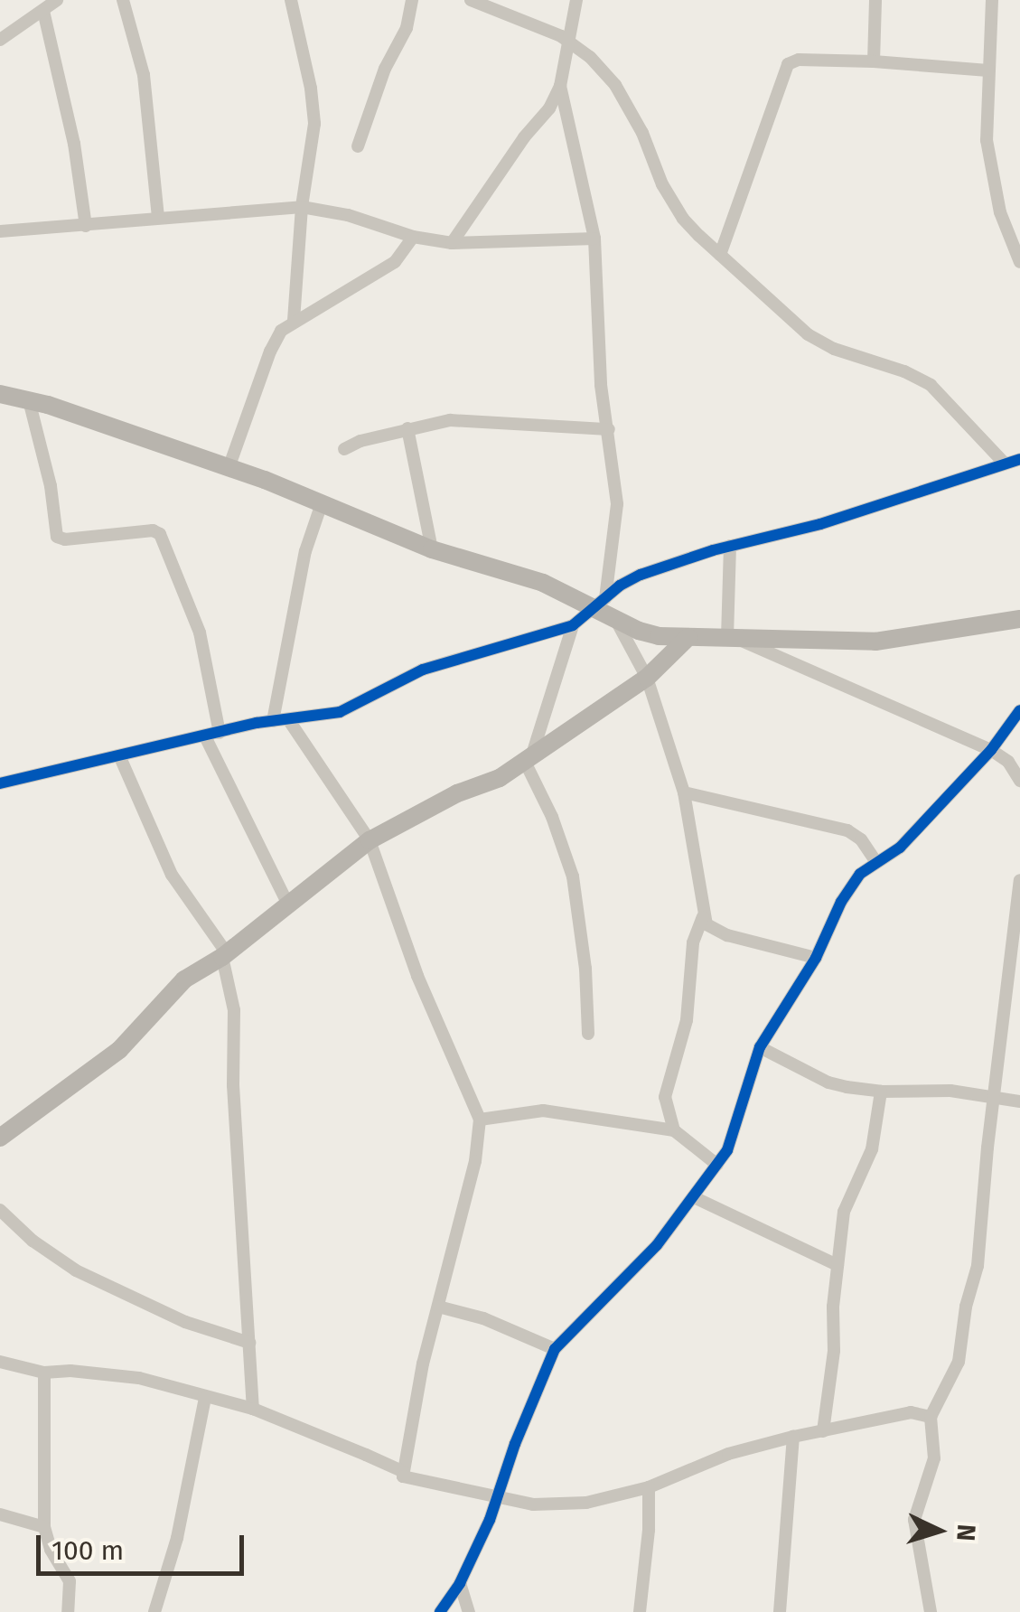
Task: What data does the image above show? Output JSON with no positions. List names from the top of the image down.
{
  "scale_bar": "100 m",
  "north": "right"
}
